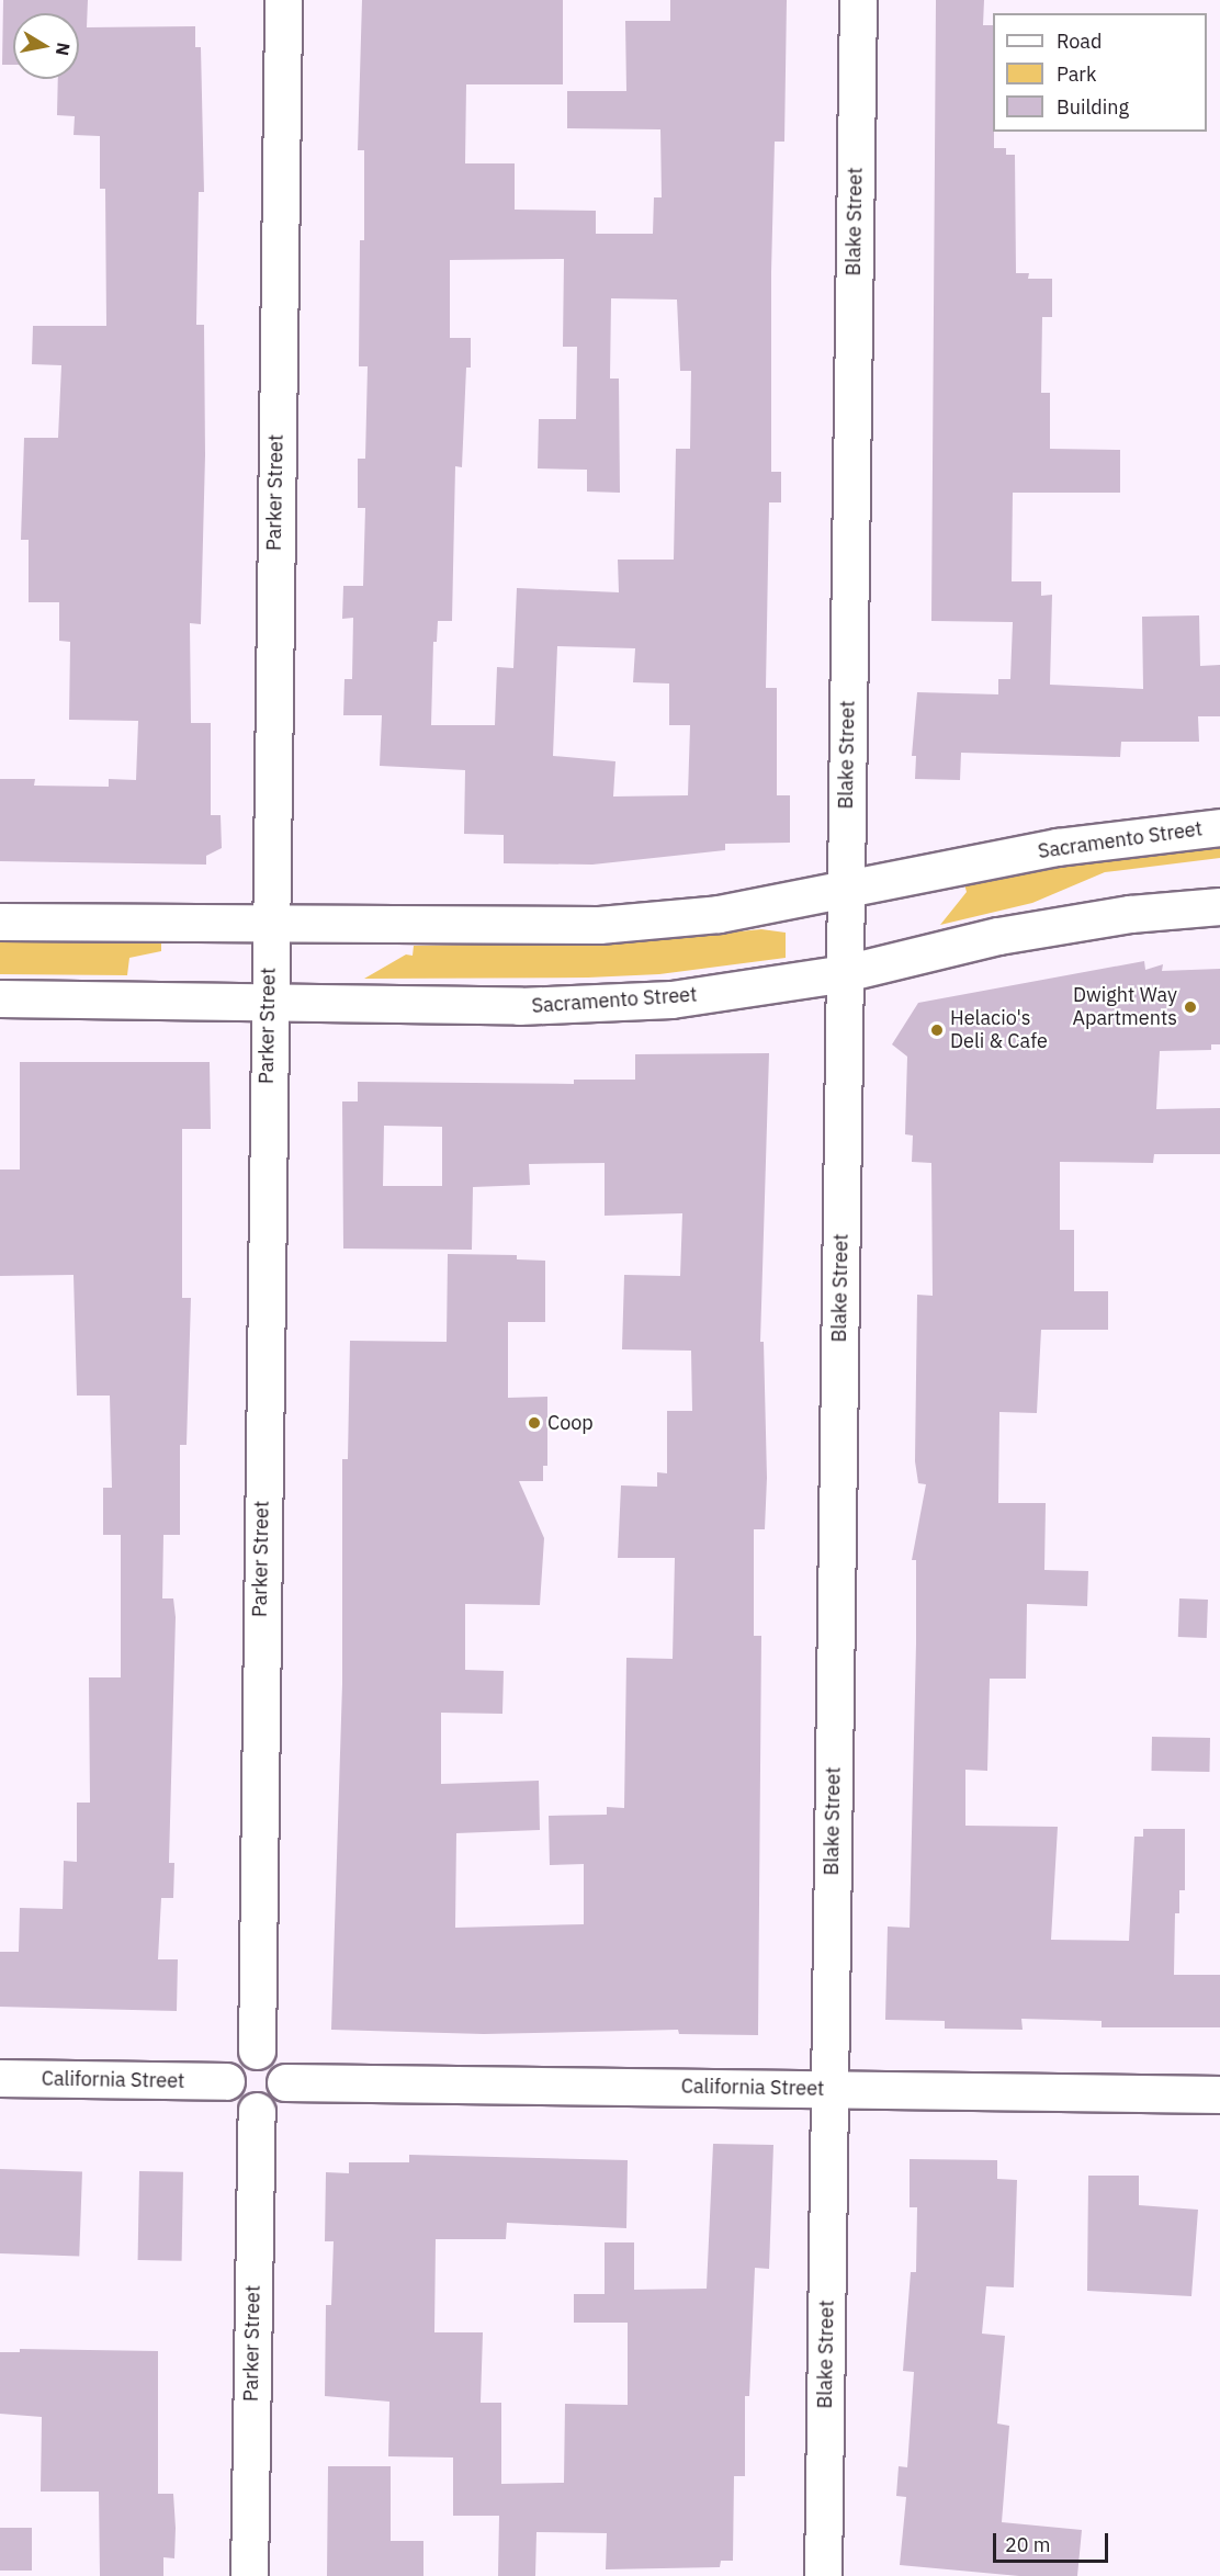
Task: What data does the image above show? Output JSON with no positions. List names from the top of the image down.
{
  "streets": {
    "street": [
      "Blake Street",
      "Parker Street",
      "Sacramento Street",
      "California Street"
    ]
  },
  "crossings": [
    ["Blake Street", "Sacramento Street"],
    ["Blake Street", "California Street"],
    ["Parker Street", "Sacramento Street"],
    ["Parker Street", "California Street"]
  ],
  "places": ["Dwight Way Apartments", "Helacio's Deli & Cafe", "Coop"],
  "legend": ["Road", "Park", "Building"],
  "scale_bar": "20 m",
  "north": "right"
}
